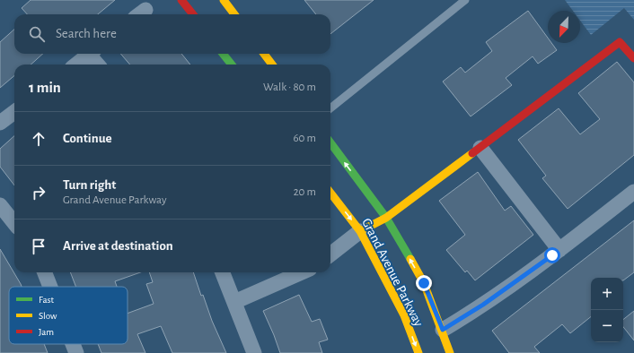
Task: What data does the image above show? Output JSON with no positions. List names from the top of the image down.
{
  "streets": {
    "street": ["Grand Avenue Parkway"]
  },
  "legend": ["Fast", "Slow", "Jam"],
  "north": "bottom left",
  "page": {
    "search": "Search here",
    "heading": ["1 min", "Walk · 80 m"],
    "list": [
      ["Continue", "60 m"],
      ["Turn right", "Grand Avenue Parkway", "20 m"],
      "Arrive at destination"
    ],
    "map_buttons": ["+", "−"]
  }
}
